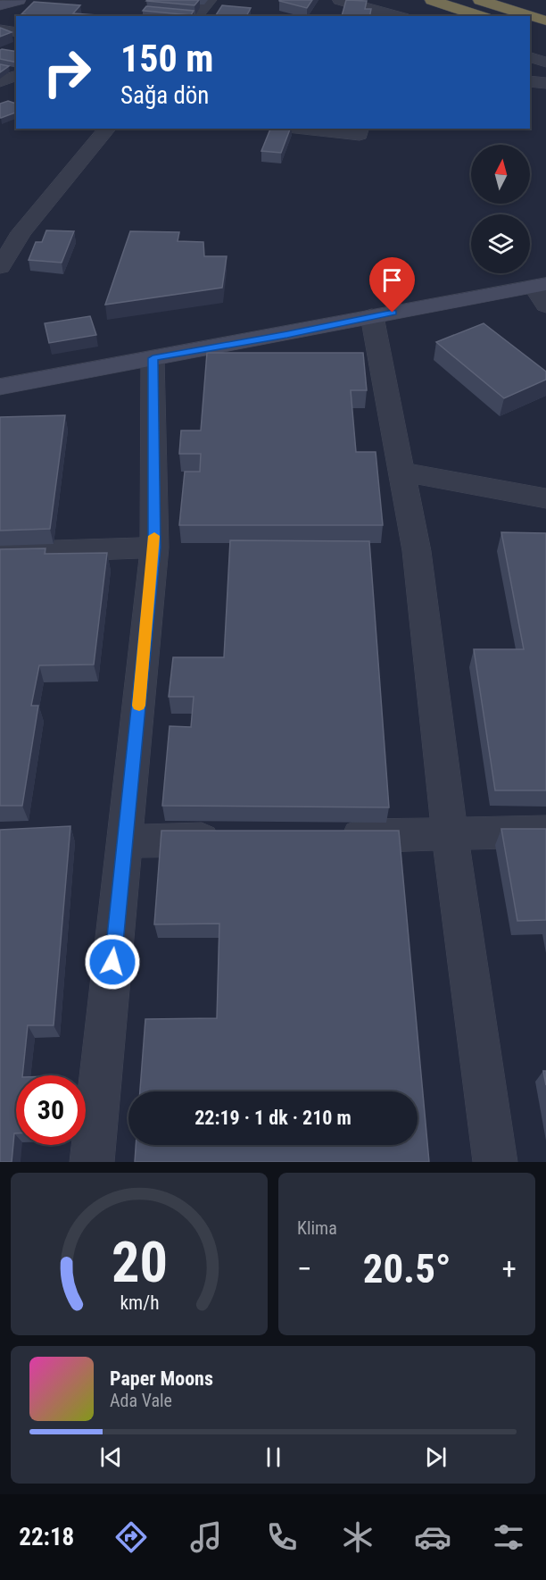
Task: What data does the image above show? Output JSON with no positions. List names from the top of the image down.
{
  "north": "top",
  "page": {
    "turn": ["150 m", "Sağa dön"],
    "limit": "30",
    "trip": "22:19 · 1 dk · 210 m",
    "tile": "Klima",
    "heat": ["−", "20.5°", "+"],
    "song": ["Paper Moons", "Ada Vale"],
    "tabs": "22:18",
    "gauge": ["20", "km/h"]
  }
}
